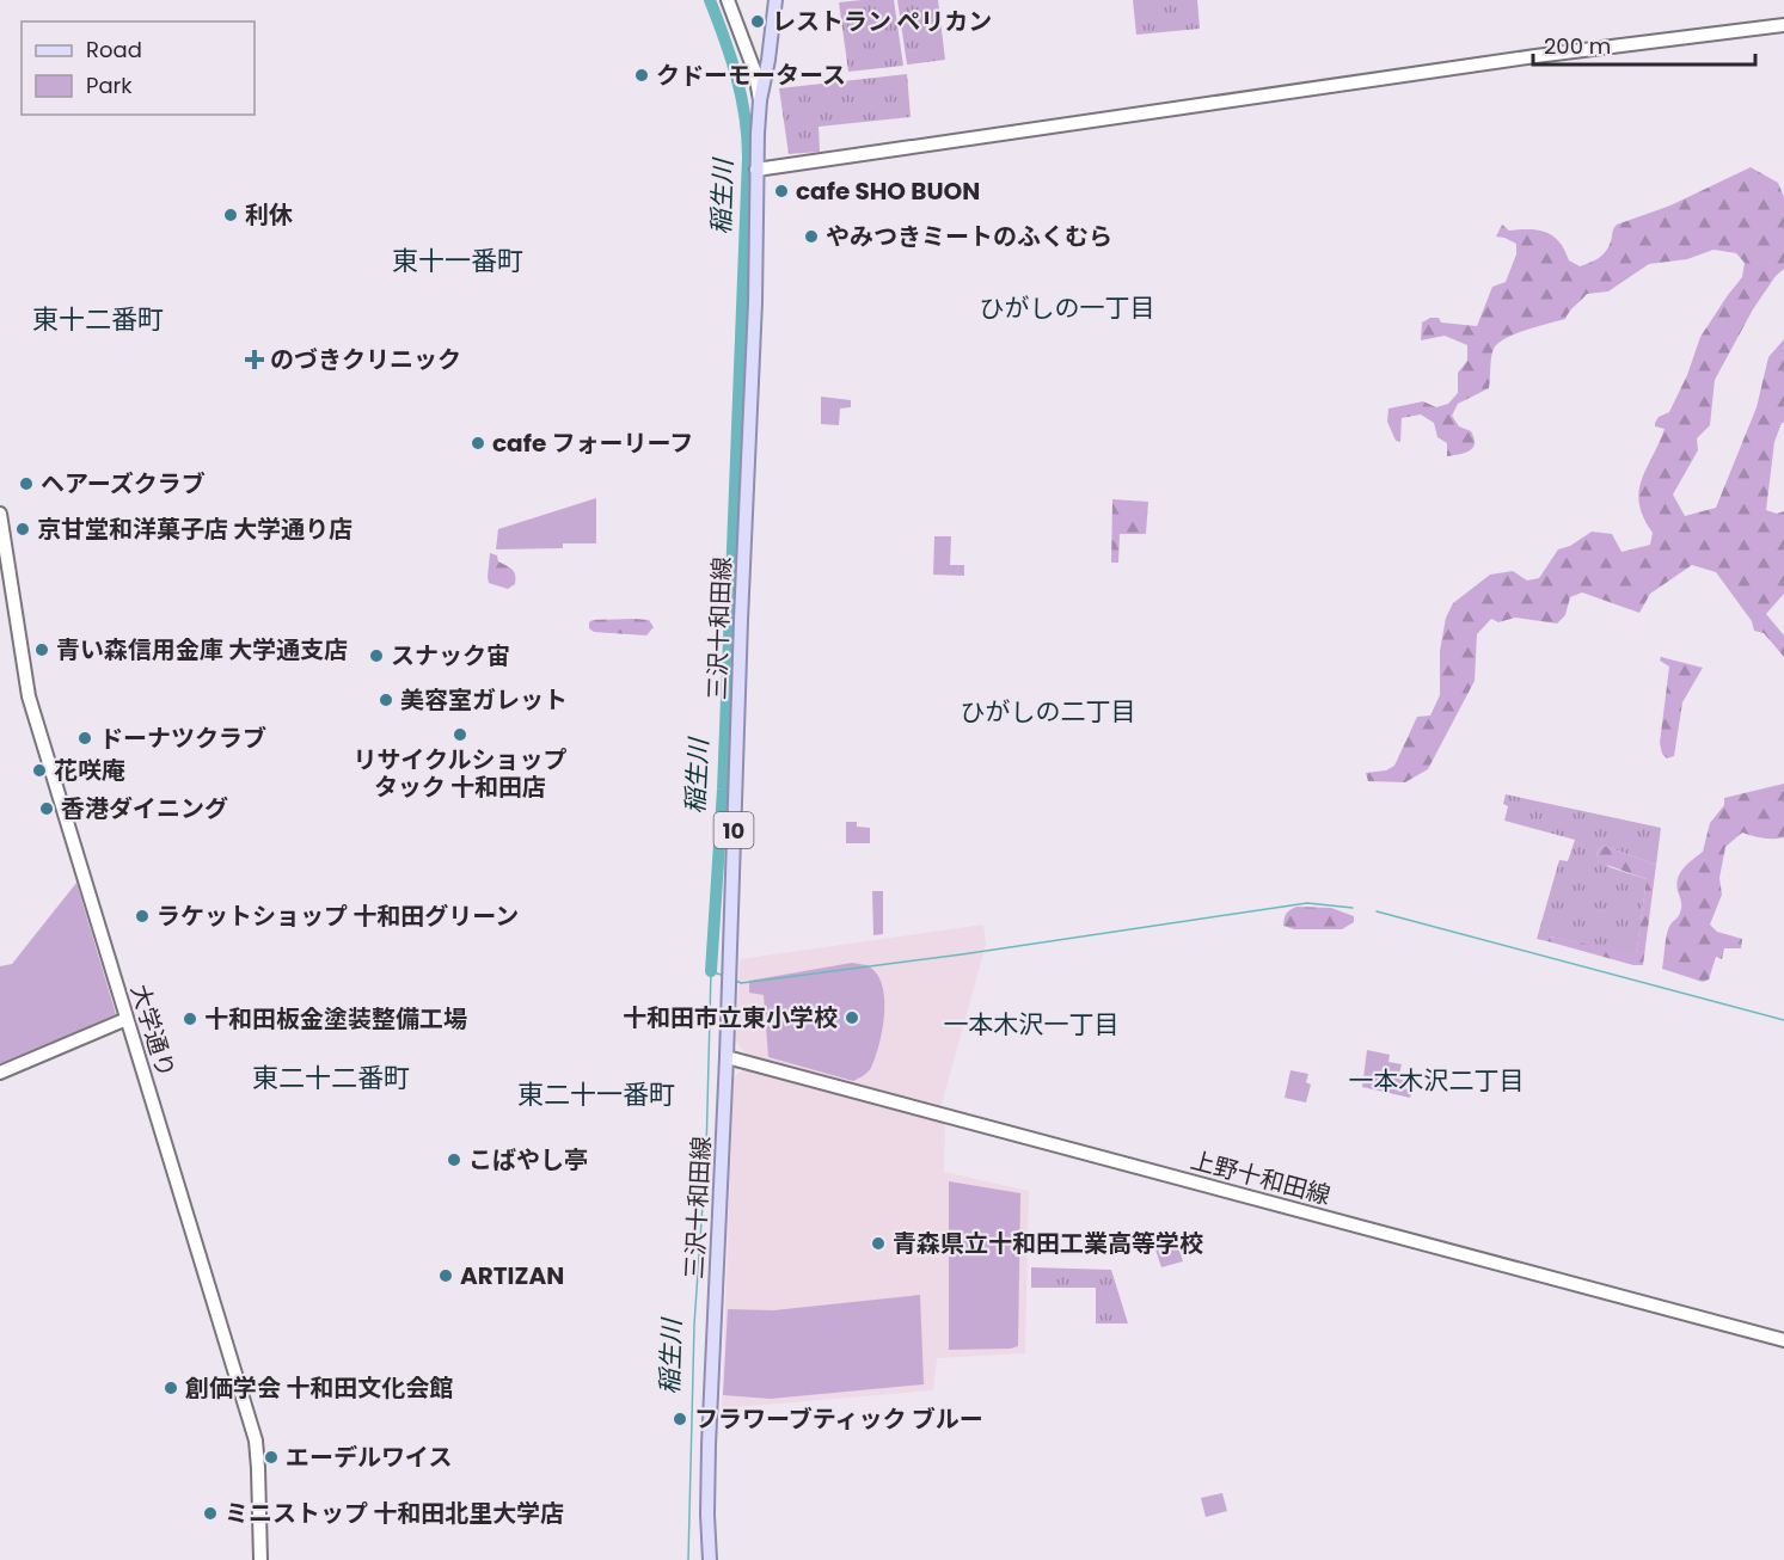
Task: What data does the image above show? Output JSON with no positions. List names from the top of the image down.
{
  "streets": {
    "main road": ["三沢十和田線", "10"],
    "street": ["大学通り", "上野十和田線"]
  },
  "crossings": [
    ["三沢十和田線", "10"],
    ["三沢十和田線", "上野十和田線"]
  ],
  "districts": [
    "東十一番町",
    "ひがしの一丁目",
    "東十二番町",
    "ひがしの二丁目",
    "一本木沢一丁目",
    "東二十二番町",
    "一本木沢二丁目",
    "東二十一番町"
  ],
  "water": ["稲生川"],
  "places": {
    "other": [
      "レストラン ペリカン",
      "クドーモータース",
      "cafe SHO BUON",
      "利休",
      "やみつきミートのふくむら",
      "cafe フォーリーフ",
      "ヘアーズクラブ",
      "京甘堂和洋菓子店 大学通り店",
      "青い森信用金庫 大学通支店",
      "スナック宙",
      "美容室ガレット",
      "リサイクルショップ タック 十和田店",
      "ドーナツクラブ",
      "花咲庵",
      "香港ダイニング",
      "ラケットショップ 十和田グリーン",
      "十和田市立東小学校",
      "十和田板金塗装整備工場",
      "こばやし亭",
      "青森県立十和田工業高等学校",
      "ARTIZAN",
      "創価学会 十和田文化会館",
      "フラワーブティック ブルー",
      "エーデルワイス",
      "ミニストップ 十和田北里大学店"
    ],
    "health": ["のづきクリニック"]
  },
  "legend": ["Road", "Park"],
  "scale_bar": "200 m"
}
